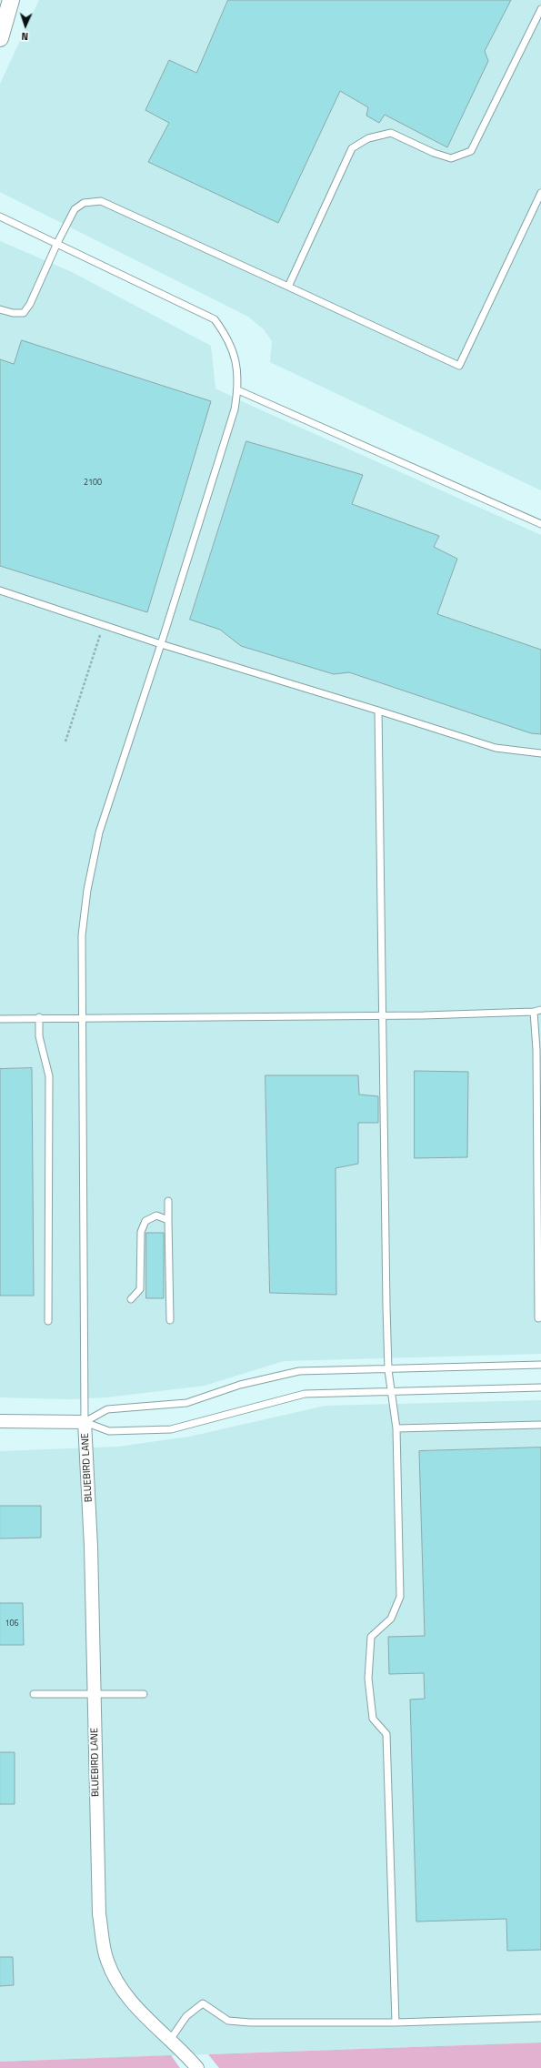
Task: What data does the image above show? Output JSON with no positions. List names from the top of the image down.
{
  "streets": {
    "street": ["BLUEBIRD LANE"]
  },
  "house_numbers": ["2100", "106"],
  "north": "bottom"
}
